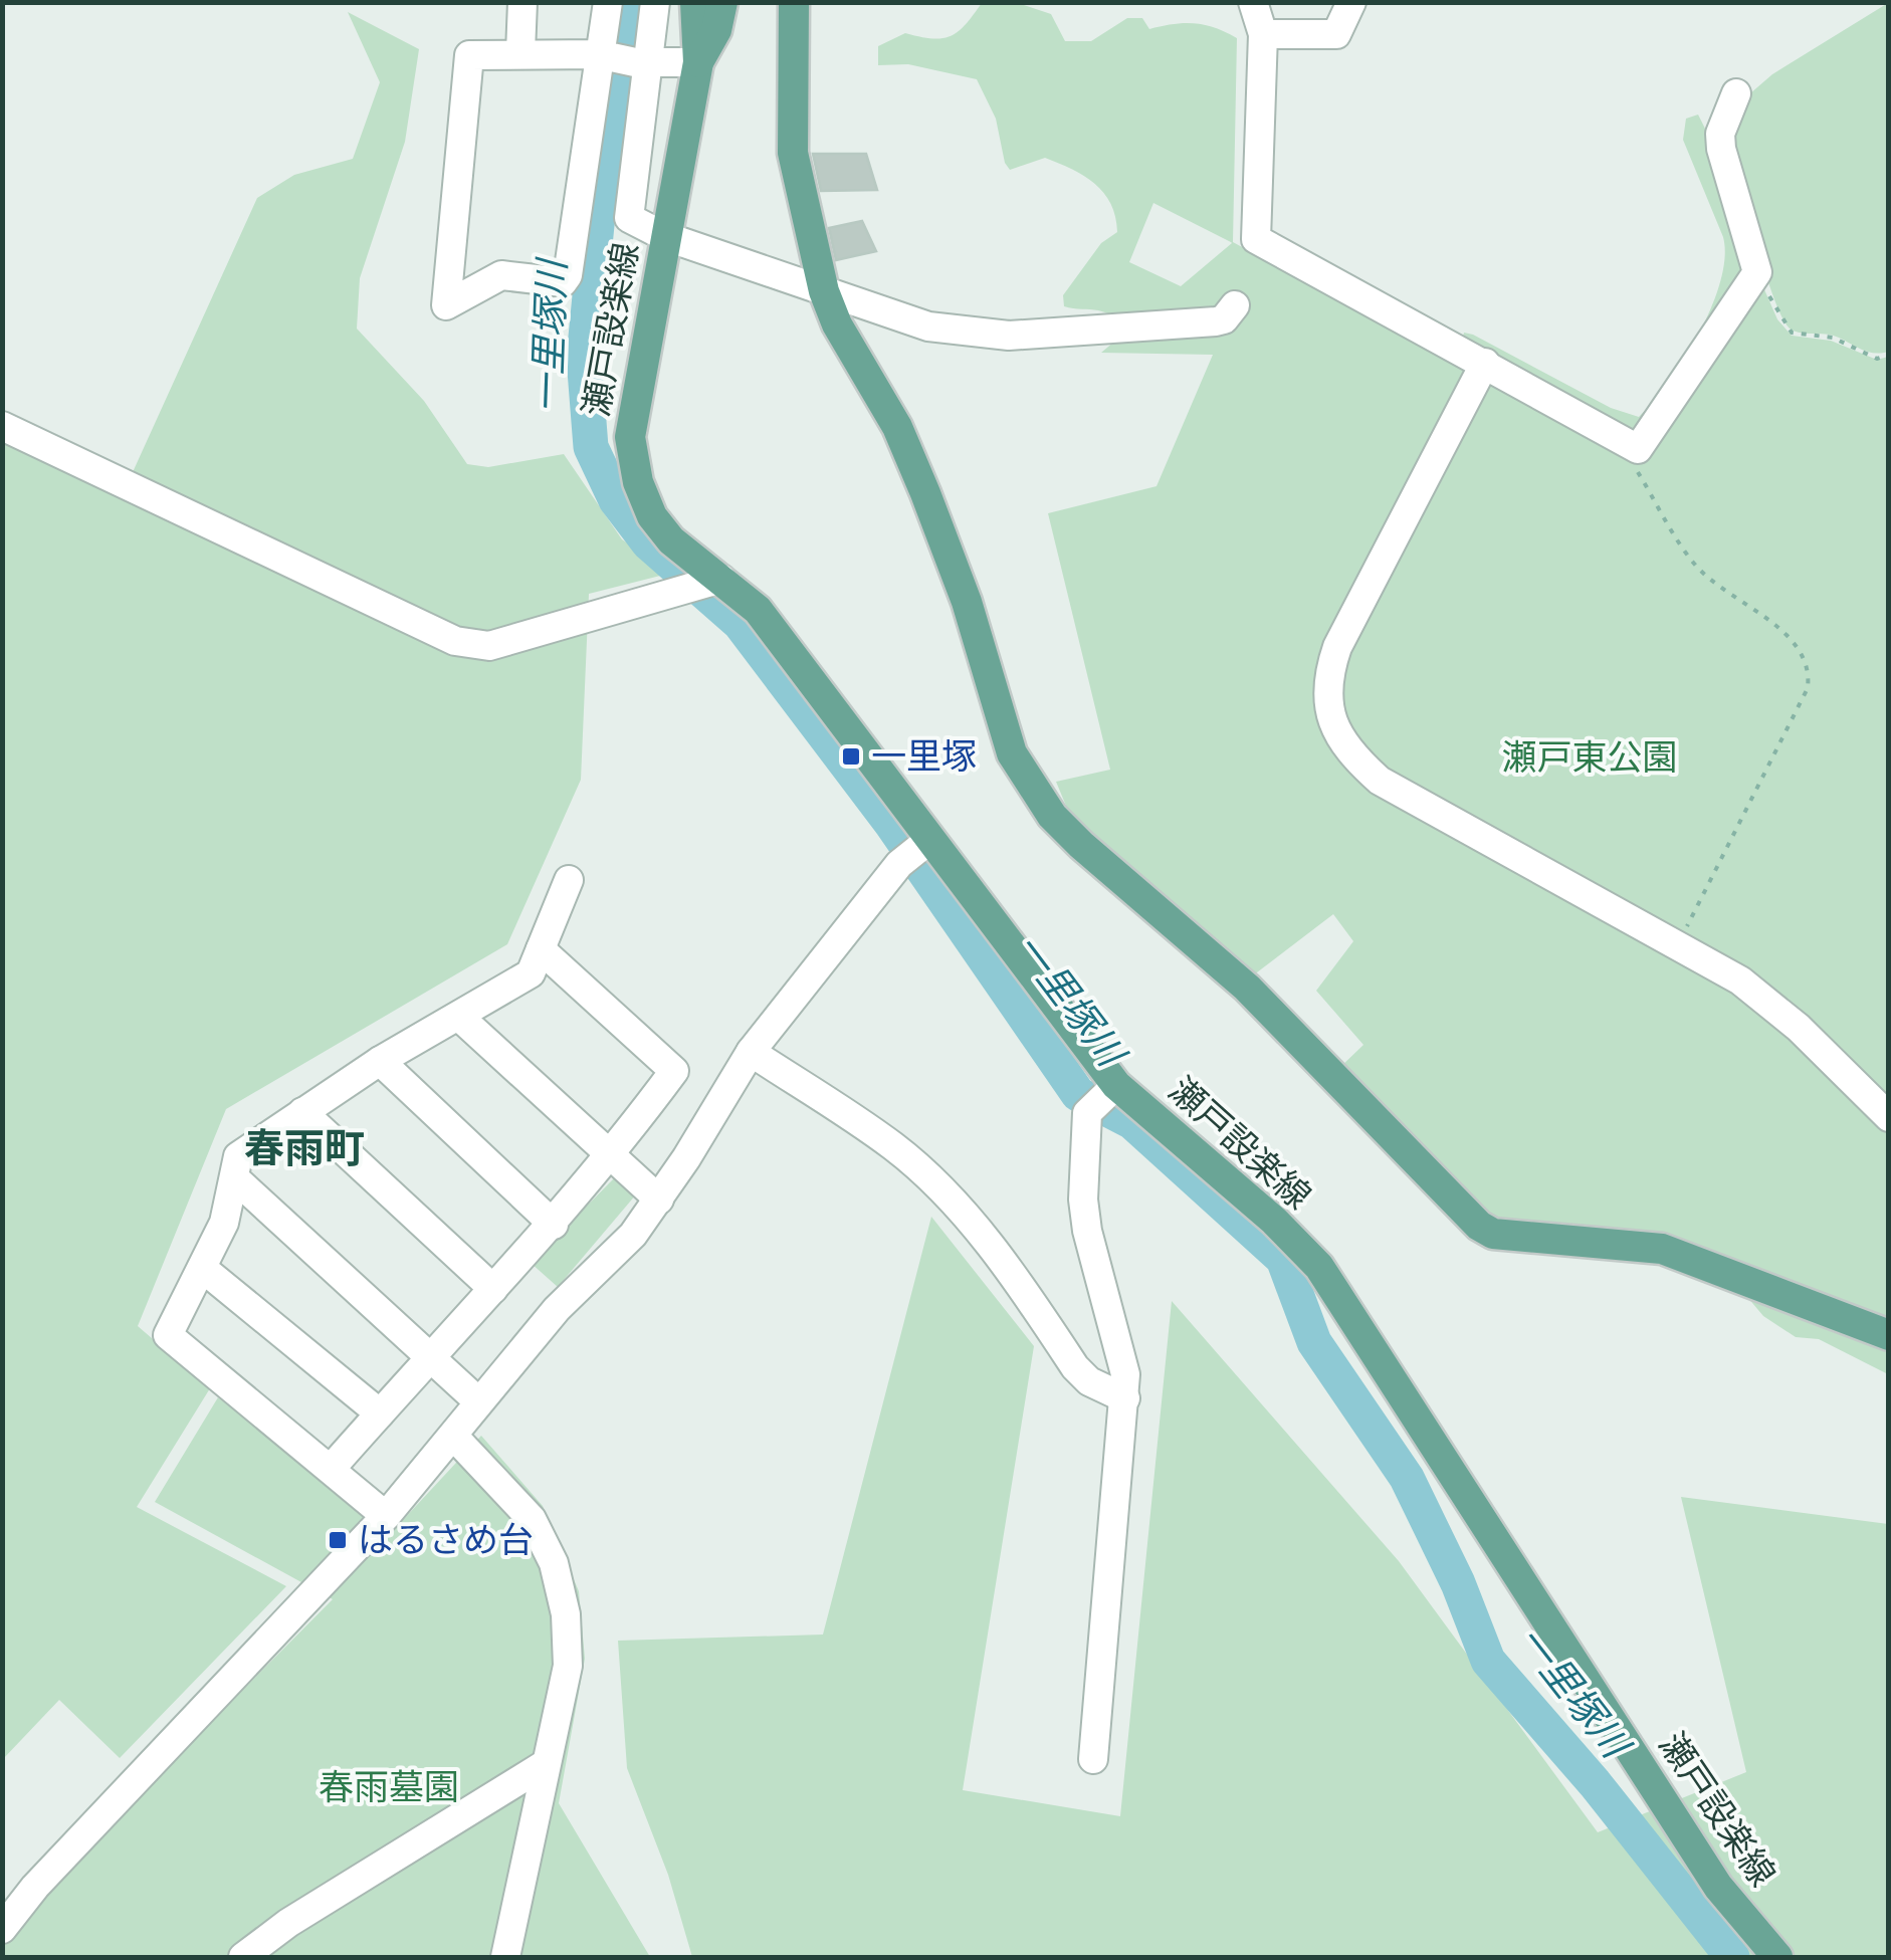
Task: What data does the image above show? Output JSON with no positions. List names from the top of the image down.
{
  "streets": {
    "main road": ["瀬戸設楽線"]
  },
  "districts": ["春雨町"],
  "water": ["一里塚川"],
  "parks": ["瀬戸東公園", "春雨墓園"],
  "places": {
    "transit": ["一里塚", "はるさめ台"]
  }
}
